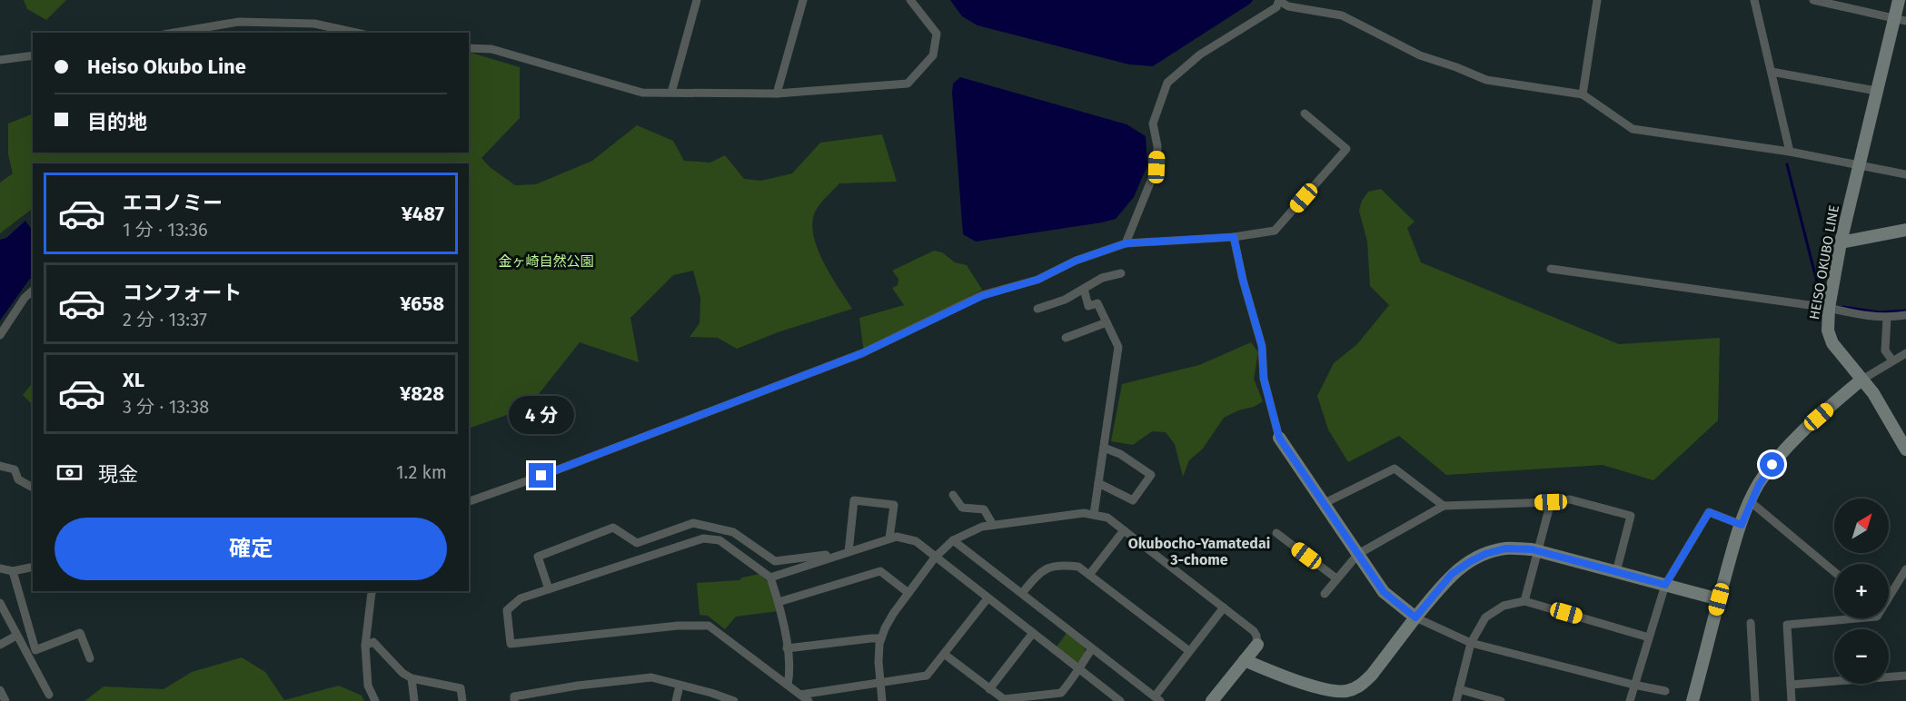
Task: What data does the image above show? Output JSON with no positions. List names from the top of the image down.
{
  "streets": {
    "street": ["HEISO OKUBO LINE"]
  },
  "districts": ["Okubocho-Yamatedai 3-chome"],
  "parks": ["金ヶ崎自然公園"],
  "north": "top right",
  "page": {
    "banner": ["Heiso Okubo Line", "目的地"],
    "list": [
      {
        "name": "エコノミー",
        "note": "1 分 · 13:36",
        "value": "¥487"
      },
      {
        "name": "コンフォート",
        "note": "2 分 · 13:37",
        "value": "¥658"
      },
      {
        "name": "XL",
        "note": "3 分 · 13:38",
        "value": "¥828"
      }
    ],
    "bubble": "4 分",
    "pay": ["現金", "1.2 km"],
    "map_buttons": ["+", "−"],
    "buttons": "確定"
  }
}
